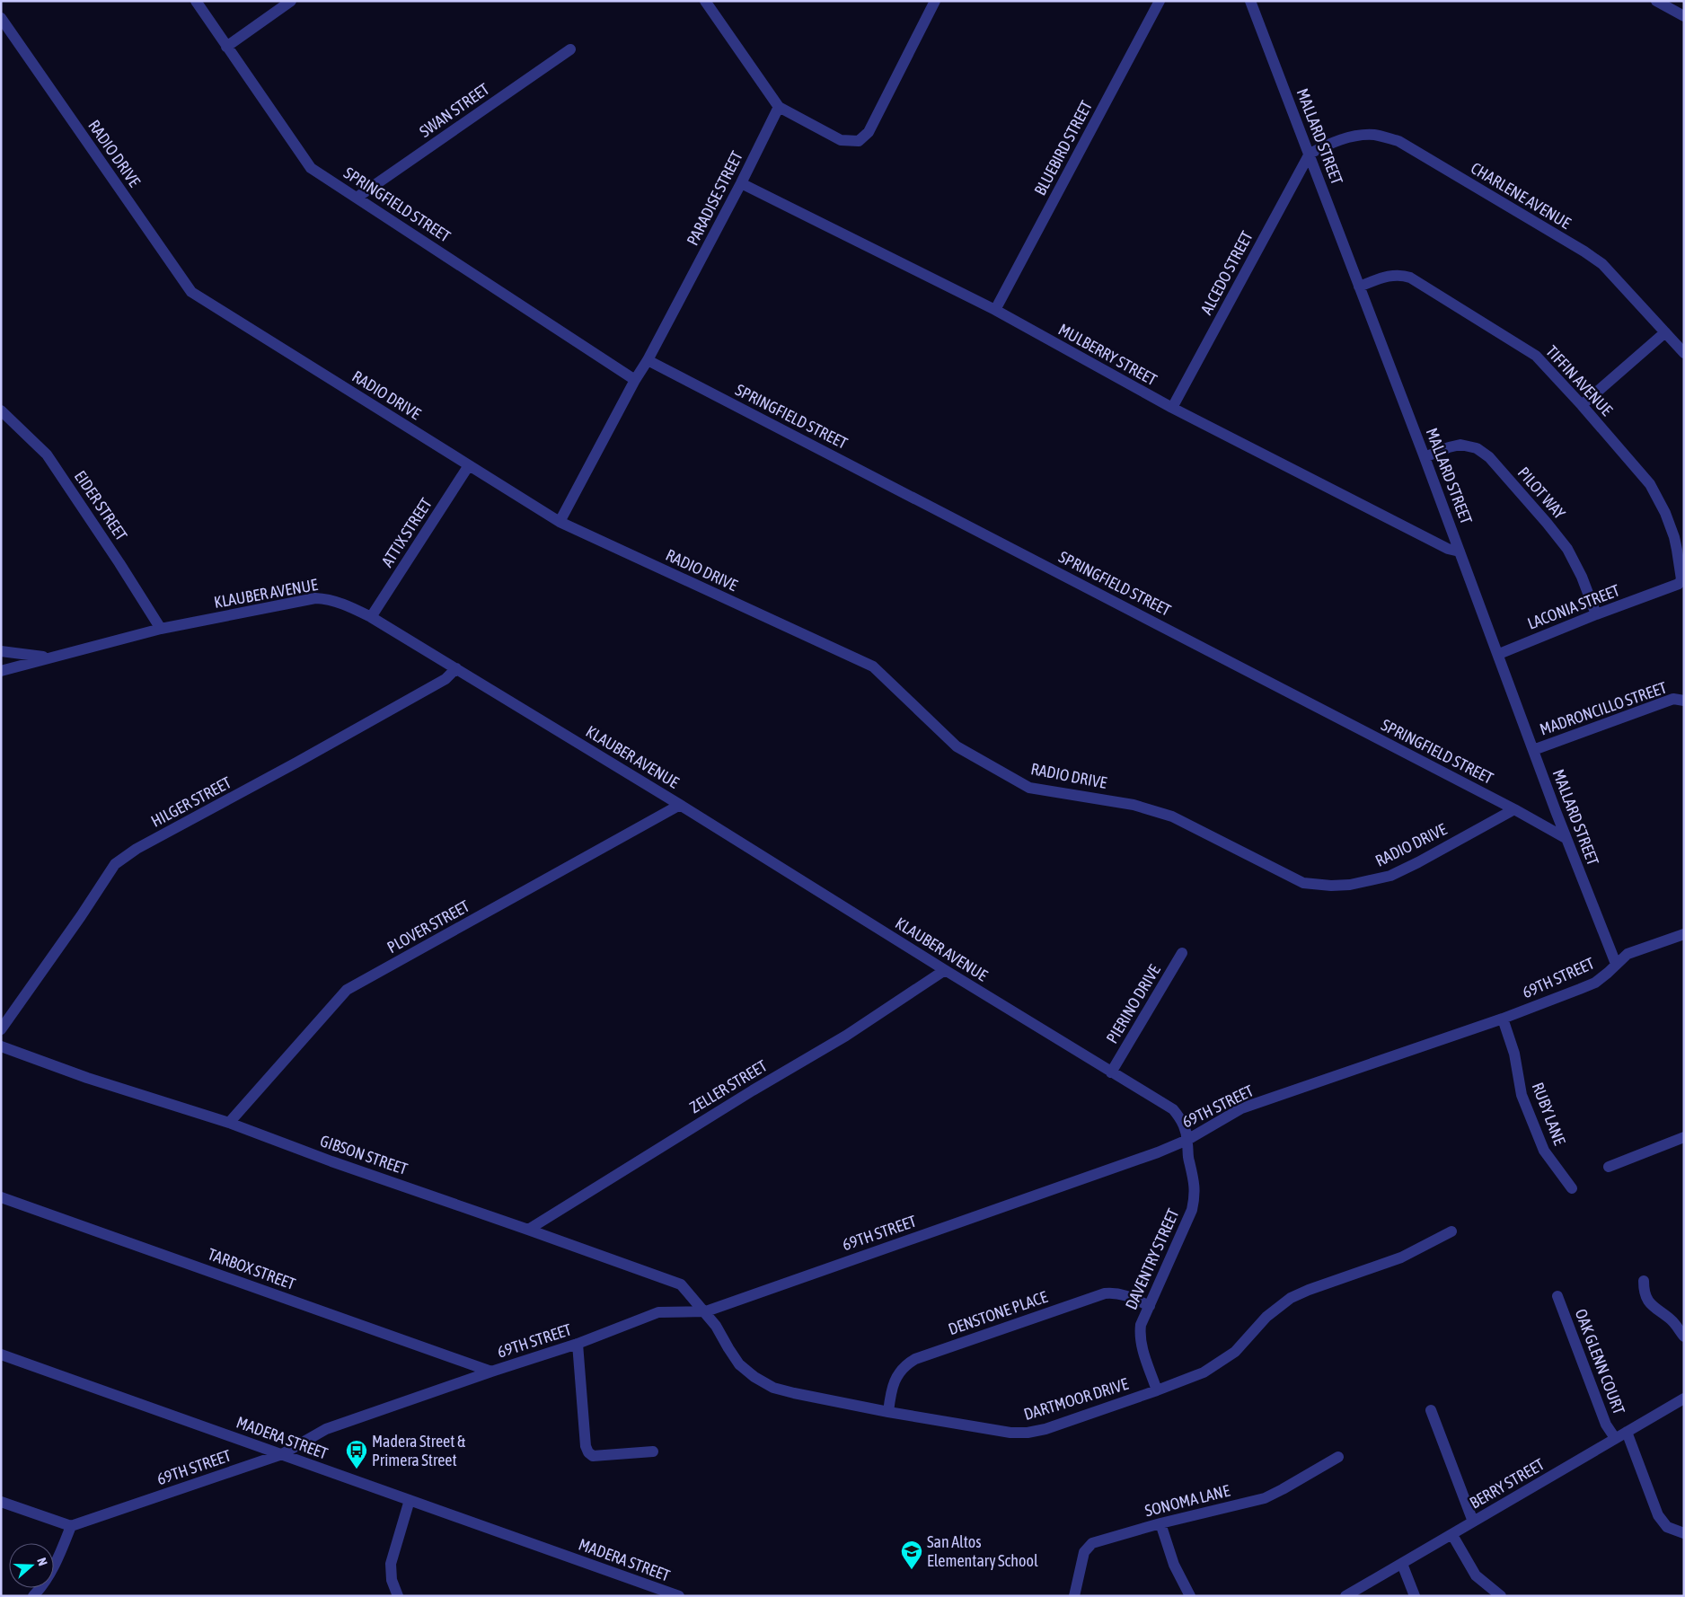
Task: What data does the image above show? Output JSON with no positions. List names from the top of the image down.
{
  "streets": {
    "street": [
      "SWAN STREET",
      "MALLARD STREET",
      "BLUEBIRD STREET",
      "RADIO DRIVE",
      "CHARLENE AVENUE",
      "PARADISE STREET",
      "SPRINGFIELD STREET",
      "ALCEDO STREET",
      "MULBERRY STREET",
      "TIFFIN AVENUE",
      "PILOT WAY",
      "EIDER STREET",
      "ATTIX STREET",
      "KLAUBER AVENUE",
      "LACONIA STREET",
      "MADRONCILLO STREET",
      "HILGER STREET",
      "PLOVER STREET",
      "69TH STREET",
      "PIERINO DRIVE",
      "ZELLER STREET",
      "RUBY LANE",
      "GIBSON STREET",
      "DAVENTRY STREET",
      "TARBOX STREET",
      "DENSTONE PLACE",
      "OAK GLENN COURT",
      "DARTMOOR DRIVE",
      "MADERA STREET",
      "BERRY STREET",
      "SONOMA LANE"
    ]
  },
  "crossings": [
    ["SWAN STREET", "SPRINGFIELD STREET"],
    ["MALLARD STREET", "CHARLENE AVENUE"],
    ["MALLARD STREET", "SPRINGFIELD STREET"],
    ["MALLARD STREET", "ALCEDO STREET"],
    ["MALLARD STREET", "MULBERRY STREET"],
    ["MALLARD STREET", "TIFFIN AVENUE"],
    ["MALLARD STREET", "PILOT WAY"],
    ["MALLARD STREET", "LACONIA STREET"],
    ["MALLARD STREET", "MADRONCILLO STREET"],
    ["MALLARD STREET", "69TH STREET"],
    ["BLUEBIRD STREET", "MULBERRY STREET"],
    ["RADIO DRIVE", "PARADISE STREET"],
    ["RADIO DRIVE", "SPRINGFIELD STREET"],
    ["RADIO DRIVE", "ATTIX STREET"],
    ["CHARLENE AVENUE", "ALCEDO STREET"],
    ["PARADISE STREET", "SPRINGFIELD STREET"],
    ["PARADISE STREET", "MULBERRY STREET"],
    ["ALCEDO STREET", "MULBERRY STREET"],
    ["TIFFIN AVENUE", "LACONIA STREET"],
    ["PILOT WAY", "LACONIA STREET"],
    ["EIDER STREET", "KLAUBER AVENUE"],
    ["ATTIX STREET", "KLAUBER AVENUE"],
    ["KLAUBER AVENUE", "HILGER STREET"],
    ["KLAUBER AVENUE", "PLOVER STREET"],
    ["KLAUBER AVENUE", "69TH STREET"],
    ["KLAUBER AVENUE", "PIERINO DRIVE"],
    ["KLAUBER AVENUE", "ZELLER STREET"],
    ["KLAUBER AVENUE", "DAVENTRY STREET"],
    ["PLOVER STREET", "GIBSON STREET"],
    ["69TH STREET", "RUBY LANE"],
    ["69TH STREET", "GIBSON STREET"],
    ["69TH STREET", "DAVENTRY STREET"],
    ["69TH STREET", "TARBOX STREET"],
    ["69TH STREET", "DARTMOOR DRIVE"],
    ["69TH STREET", "MADERA STREET"],
    ["ZELLER STREET", "GIBSON STREET"],
    ["GIBSON STREET", "DARTMOOR DRIVE"],
    ["DAVENTRY STREET", "DENSTONE PLACE"],
    ["DAVENTRY STREET", "DARTMOOR DRIVE"],
    ["DENSTONE PLACE", "DARTMOOR DRIVE"],
    ["OAK GLENN COURT", "BERRY STREET"]
  ],
  "places": {
    "bus stop": ["Madera Street & Primera Street"],
    "school or university": ["San Altos Elementary School"]
  },
  "north": "right"
}
